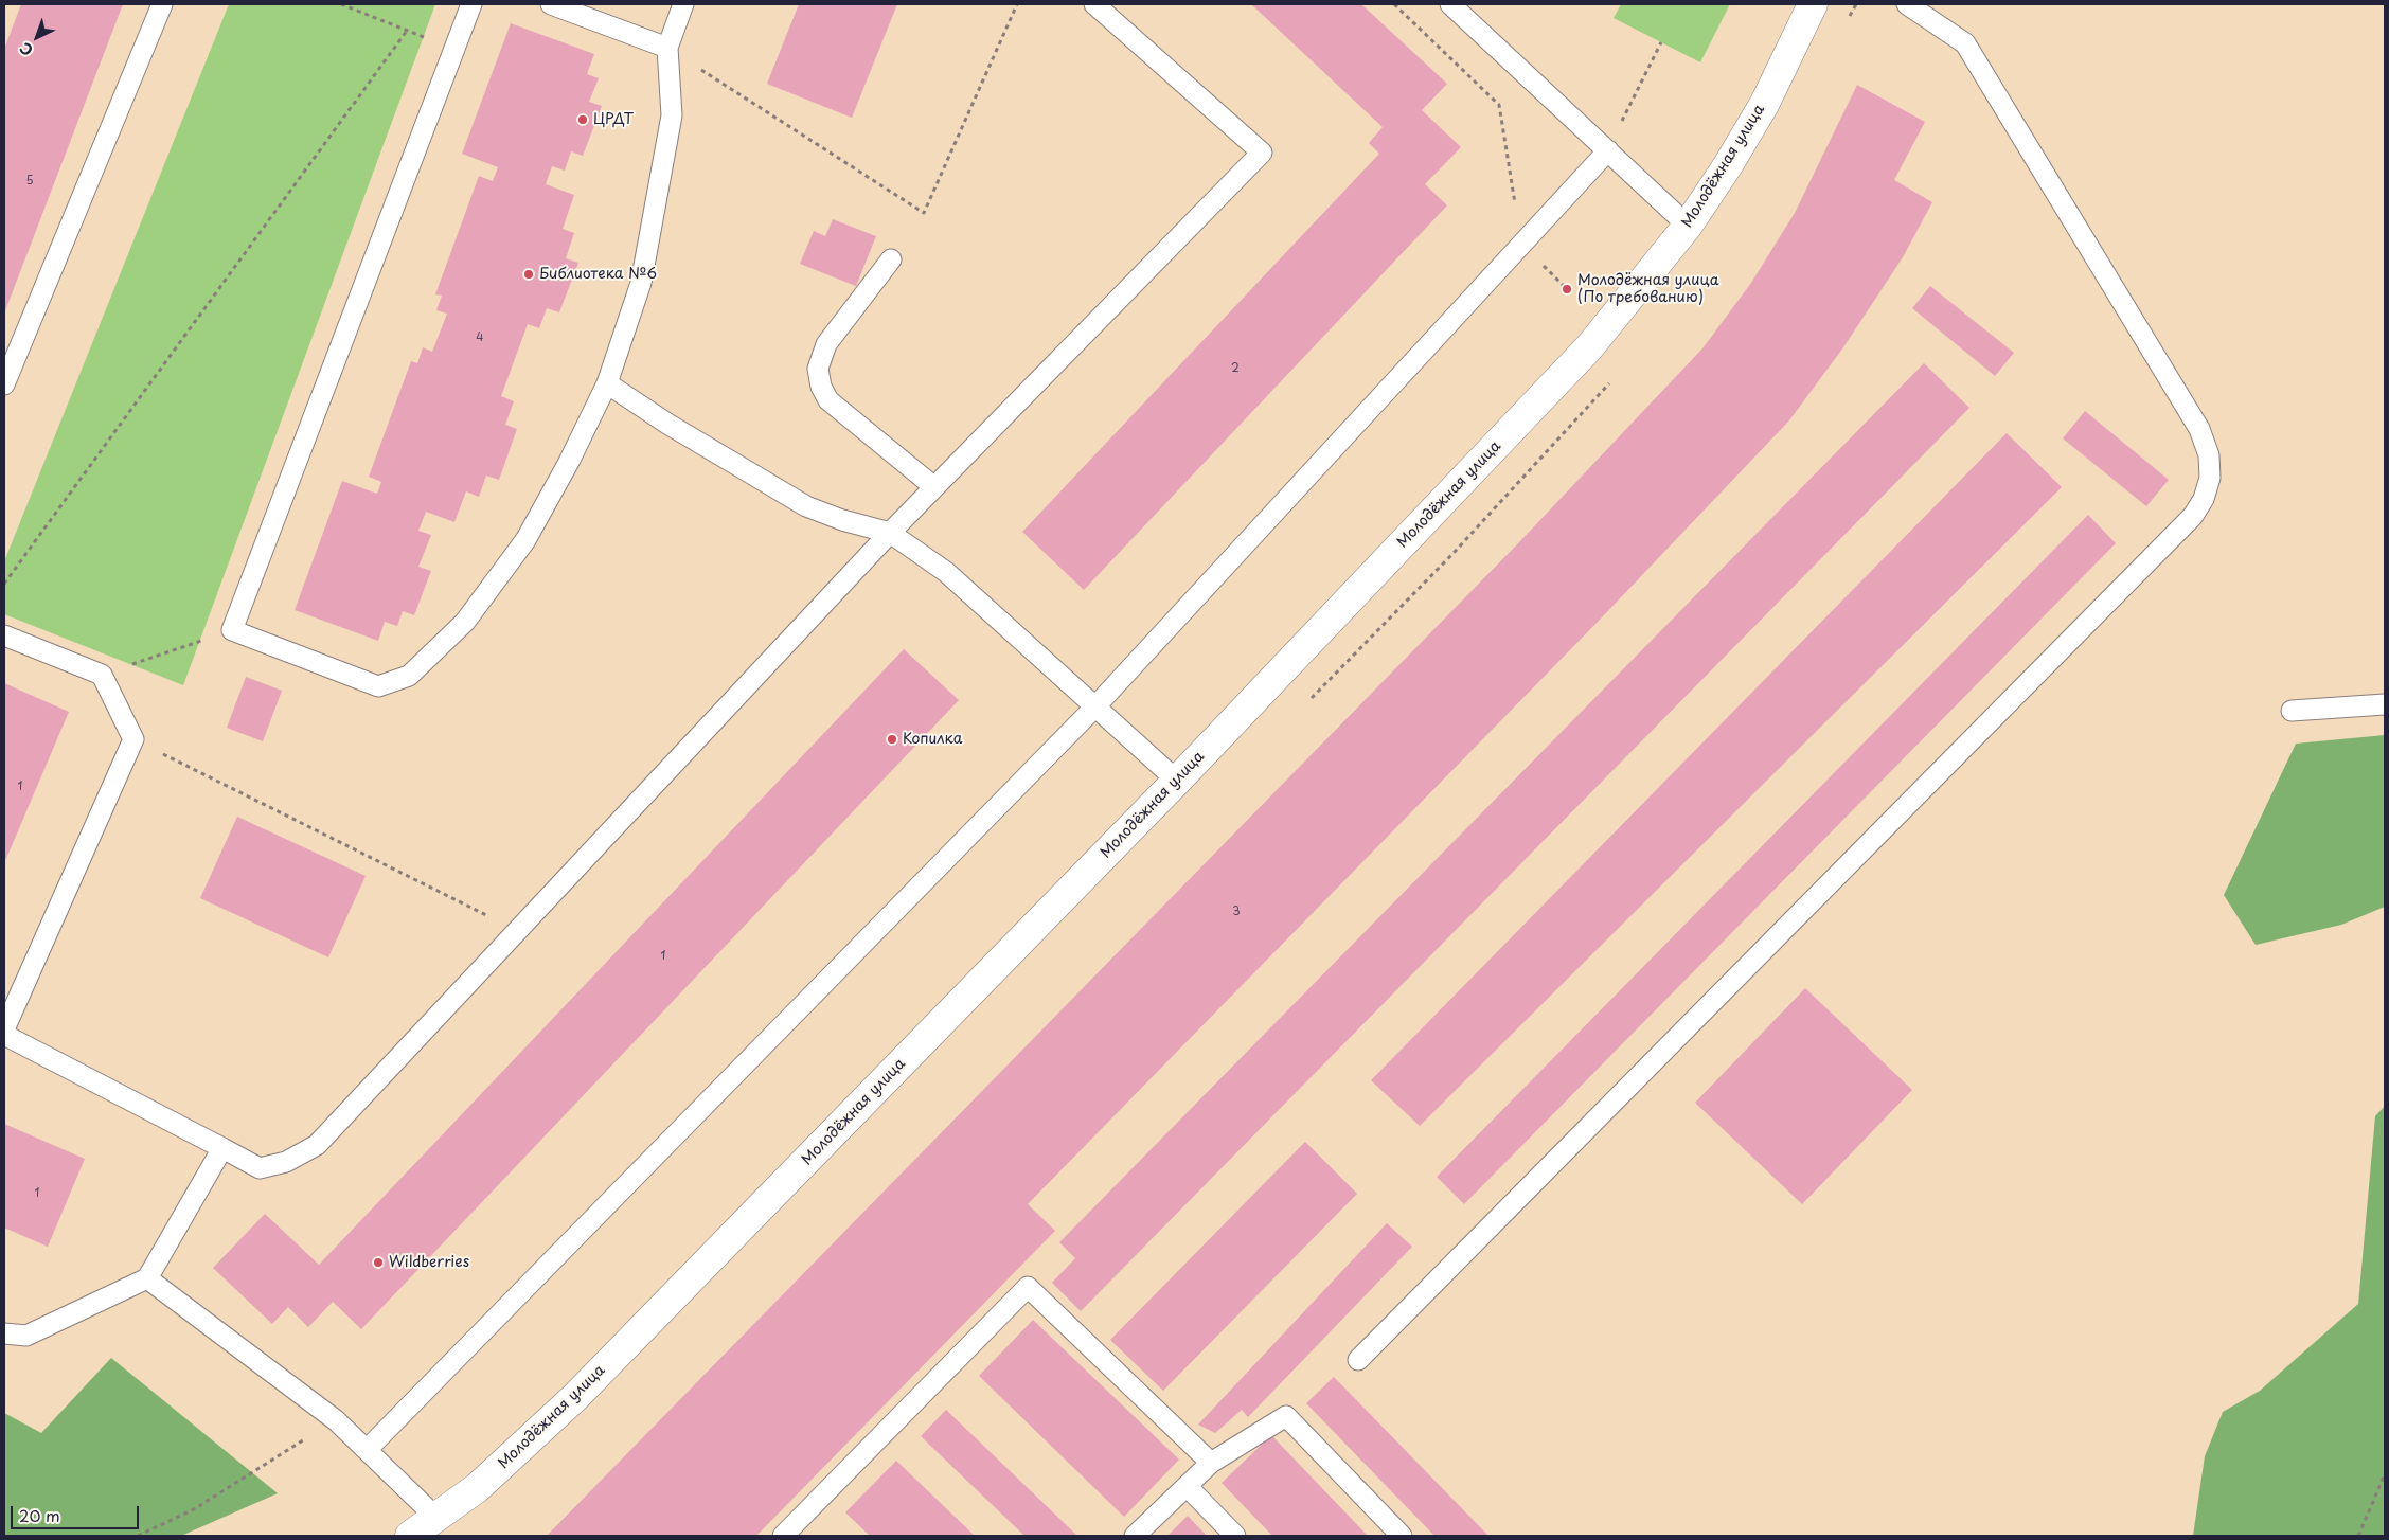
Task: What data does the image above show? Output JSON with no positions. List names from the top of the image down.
{
  "streets": {
    "street": ["Молодёжная улица"]
  },
  "places": [
    "ЦРДТ",
    "Библиотека №6",
    "Молодёжная улица (По требованию)",
    "Копилка",
    "Wildberries"
  ],
  "house_numbers": [
    "5",
    "4",
    "2",
    "1",
    "3",
    "1",
    "1"
  ],
  "scale_bar": "20 m",
  "north": "bottom left"
}
